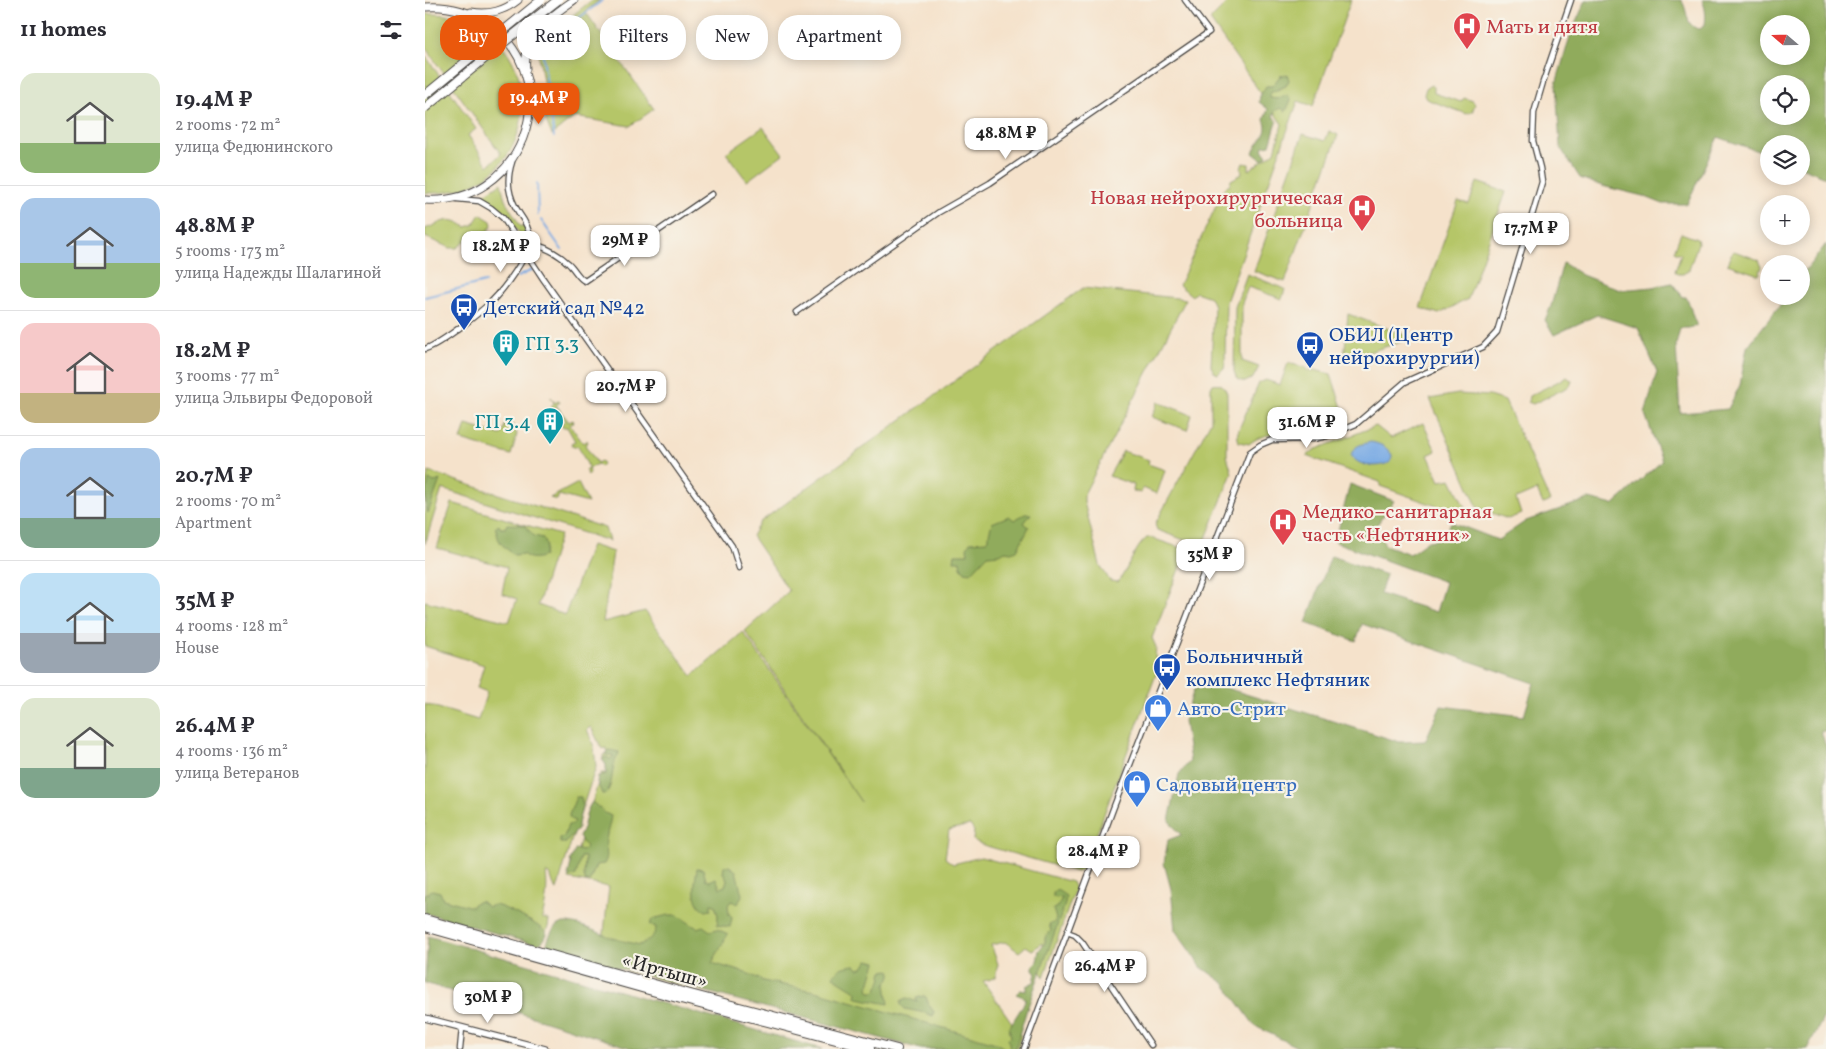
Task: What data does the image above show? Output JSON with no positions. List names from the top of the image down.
{
  "streets": {
    "highway": ["«Иртыш»"]
  },
  "places": {
    "hospital": ["Мать и дитя", "Новая нейрохирургическая больница", "Медико–санитарная часть «Нефтяник»"],
    "bus stop": ["Детский сад №42", "ОБИЛ (Центр нейрохирургии)", "Больничный комплекс Нефтяник"],
    "building": ["ГП 3.3", "ГП 3.4"],
    "shop": ["Авто-Стрит", "Садовый центр"]
  },
  "north": "left",
  "page": {
    "heading": "11 homes",
    "map_buttons": ["+", "−"],
    "chip": [
      "Buy",
      "Rent",
      "Filters",
      "New",
      "Apartment"
    ],
    "list": [
      {
        "name": "19.4M ₽",
        "note": "2 rooms · 72 m² · улица Федюнинского"
      },
      {
        "name": "48.8M ₽",
        "note": "5 rooms · 173 m² · улица Надежды Шалагиной"
      },
      {
        "name": "18.2M ₽",
        "note": "3 rooms · 77 m² · улица Эльвиры Федоровой"
      },
      {
        "name": "20.7M ₽",
        "note": "2 rooms · 70 m² · Apartment"
      },
      {
        "name": "35M ₽",
        "note": "4 rooms · 128 m² · House"
      },
      {
        "name": "26.4M ₽",
        "note": "4 rooms · 136 m² · улица Ветеранов"
      }
    ],
    "price": [
      "19.4M ₽",
      "48.8M ₽",
      "17.7M ₽",
      "29M ₽",
      "18.2M ₽",
      "20.7M ₽",
      "31.6M ₽",
      "35M ₽",
      "28.4M ₽",
      "26.4M ₽",
      "30M ₽"
    ]
  }
}
